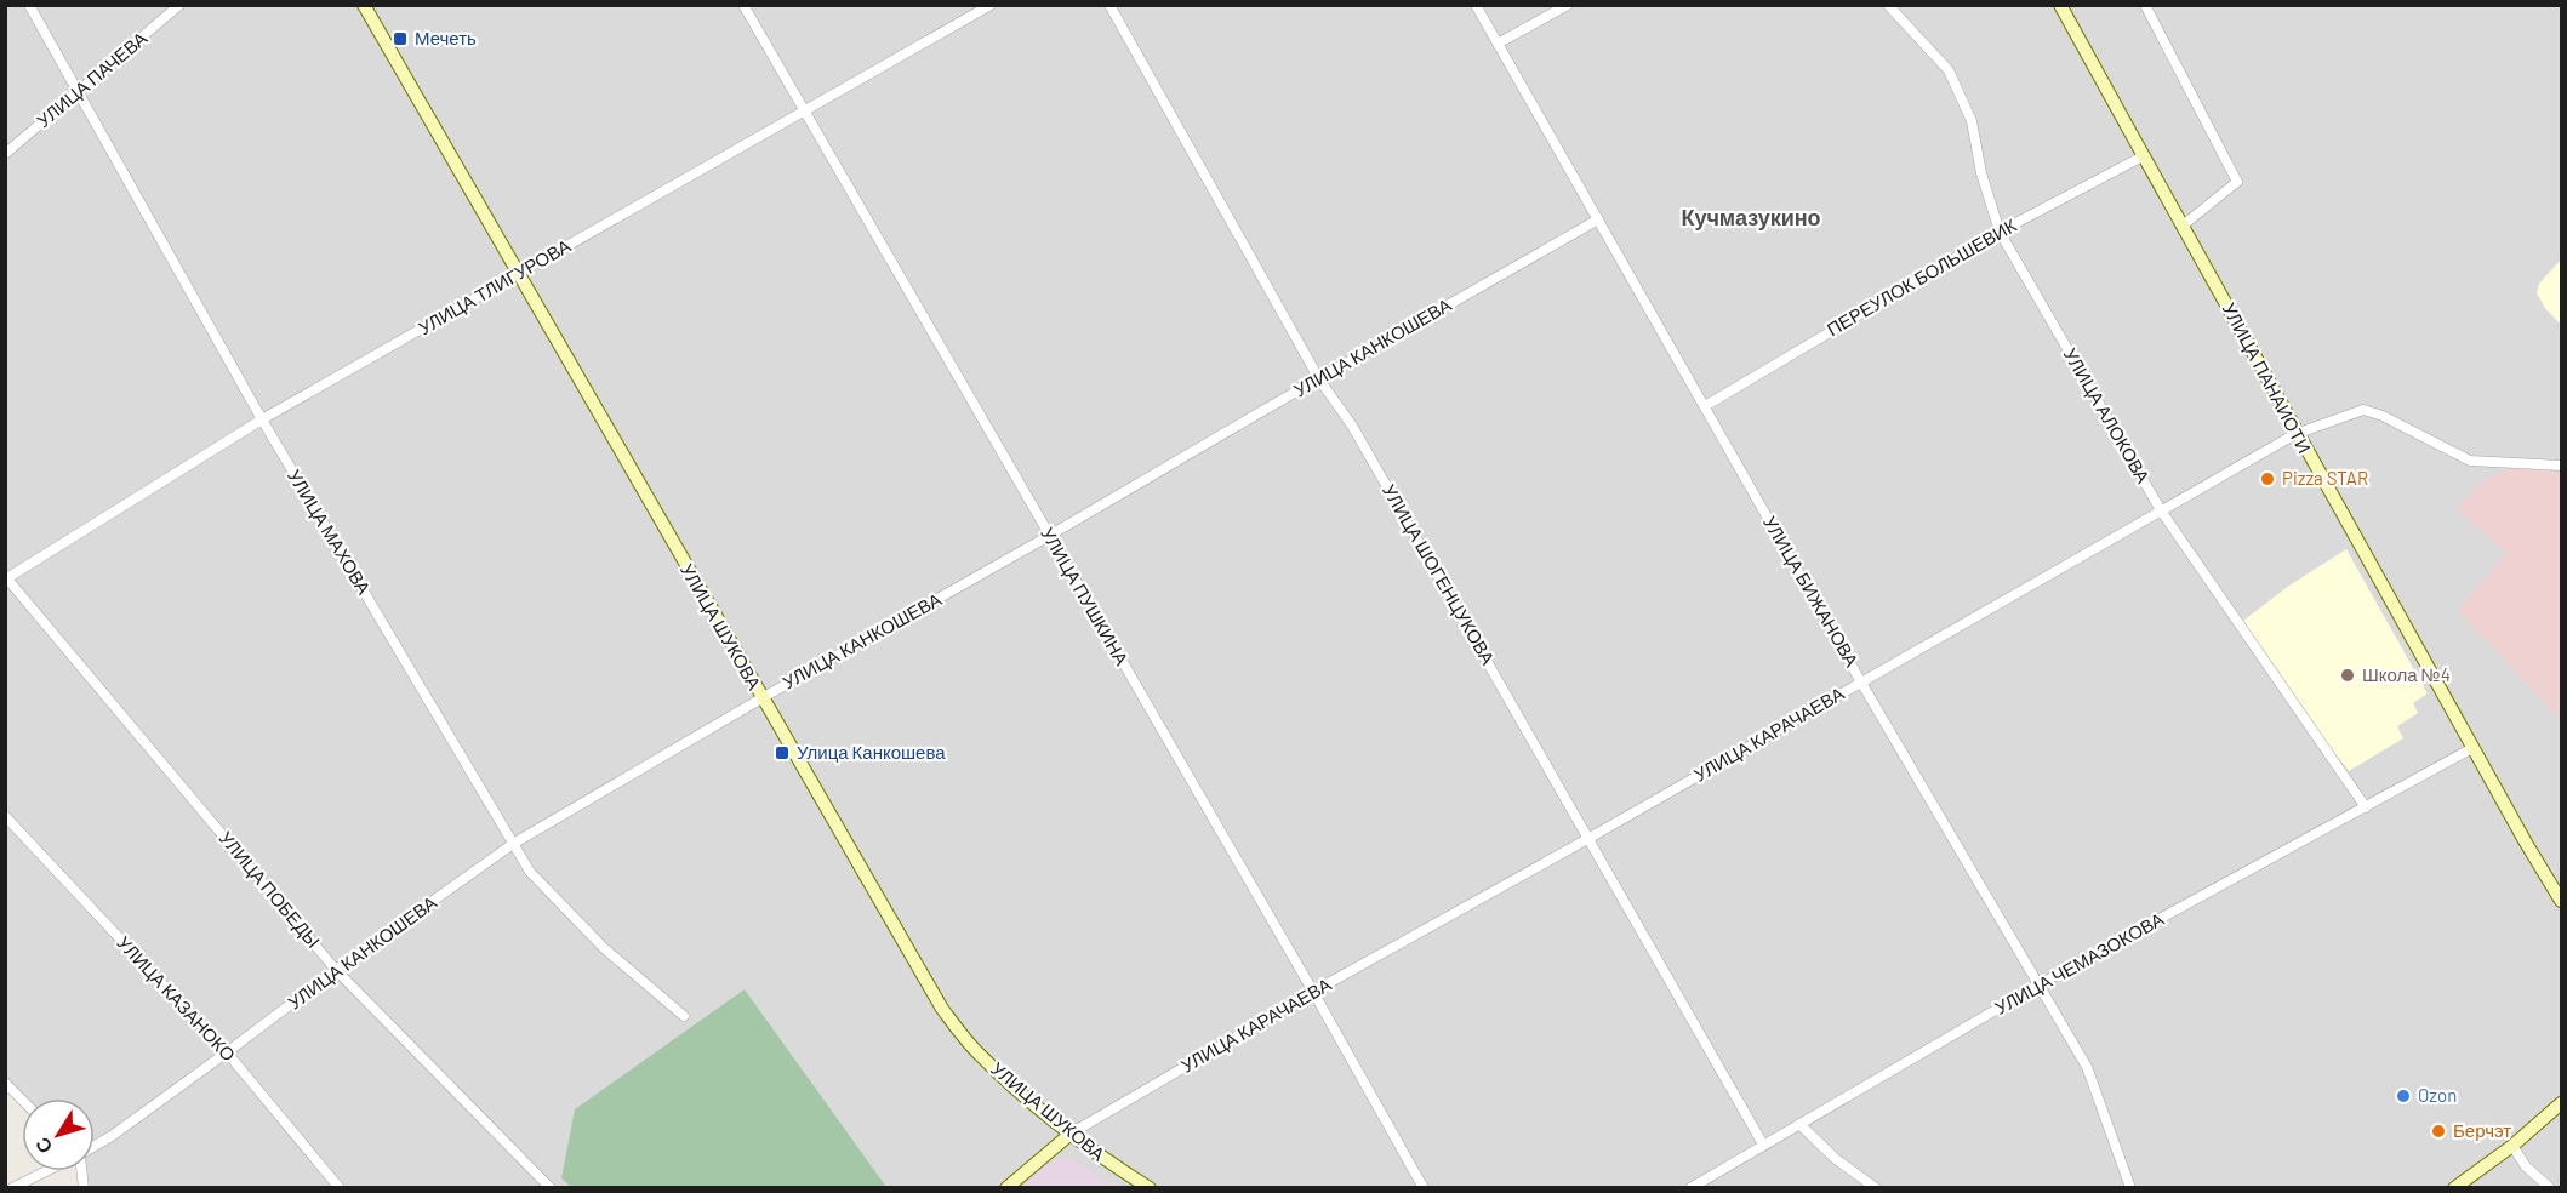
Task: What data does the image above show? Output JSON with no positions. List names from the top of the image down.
{
  "streets": {
    "main road": ["УЛИЦА ПАНАИОТИ", "УЛИЦА ШУКОВА", "УЛИЦА КАРАЧАЕВА"],
    "street": [
      "УЛИЦА ПАЧЕВА",
      "ПЕРЕУЛОК БОЛЬШЕВИК",
      "УЛИЦА ТЛИГУРОВА",
      "УЛИЦА КАНКОШЕВА",
      "УЛИЦА АЛОКОВА",
      "УЛИЦА МАХОВА",
      "УЛИЦА ШОГЕНЦУКОВА",
      "УЛИЦА БИЖАНОВА",
      "УЛИЦА ПУШКИНА",
      "УЛИЦА ПОБЕДЫ",
      "УЛИЦА ЧЕМАЗОКОВА",
      "УЛИЦА КАЗАНОКО"
    ]
  },
  "crossings": [
    ["УЛИЦА ПАЧЕВА", "УЛИЦА МАХОВА"],
    ["ПЕРЕУЛОК БОЛЬШЕВИК", "УЛИЦА ПАНАИОТИ"],
    ["ПЕРЕУЛОК БОЛЬШЕВИК", "УЛИЦА АЛОКОВА"],
    ["ПЕРЕУЛОК БОЛЬШЕВИК", "УЛИЦА БИЖАНОВА"],
    ["УЛИЦА ТЛИГУРОВА", "УЛИЦА МАХОВА"],
    ["УЛИЦА ТЛИГУРОВА", "УЛИЦА ПУШКИНА"],
    ["УЛИЦА ТЛИГУРОВА", "УЛИЦА ШУКОВА"],
    ["УЛИЦА ТЛИГУРОВА", "УЛИЦА ПОБЕДЫ"],
    ["УЛИЦА КАНКОШЕВА", "УЛИЦА МАХОВА"],
    ["УЛИЦА КАНКОШЕВА", "УЛИЦА ШОГЕНЦУКОВА"],
    ["УЛИЦА КАНКОШЕВА", "УЛИЦА БИЖАНОВА"],
    ["УЛИЦА КАНКОШЕВА", "УЛИЦА ПУШКИНА"],
    ["УЛИЦА КАНКОШЕВА", "УЛИЦА ШУКОВА"],
    ["УЛИЦА КАНКОШЕВА", "УЛИЦА ПОБЕДЫ"],
    ["УЛИЦА КАНКОШЕВА", "УЛИЦА КАЗАНОКО"],
    ["УЛИЦА ПАНАИОТИ", "УЛИЦА КАРАЧАЕВА"],
    ["УЛИЦА ПАНАИОТИ", "УЛИЦА ЧЕМАЗОКОВА"],
    ["УЛИЦА АЛОКОВА", "УЛИЦА КАРАЧАЕВА"],
    ["УЛИЦА АЛОКОВА", "УЛИЦА ЧЕМАЗОКОВА"],
    ["УЛИЦА ШОГЕНЦУКОВА", "УЛИЦА КАРАЧАЕВА"],
    ["УЛИЦА ШОГЕНЦУКОВА", "УЛИЦА ЧЕМАЗОКОВА"],
    ["УЛИЦА БИЖАНОВА", "УЛИЦА КАРАЧАЕВА"],
    ["УЛИЦА БИЖАНОВА", "УЛИЦА ЧЕМАЗОКОВА"],
    ["УЛИЦА ПУШКИНА", "УЛИЦА КАРАЧАЕВА"],
    ["УЛИЦА ШУКОВА", "УЛИЦА КАРАЧАЕВА"]
  ],
  "districts": ["Кучмазукино"],
  "places": {
    "transit": ["Мечеть", "Улица Канкошева"],
    "other": [
      "Pizza STAR",
      "Школа №4",
      "Ozon",
      "Берчэт"
    ]
  },
  "north": "bottom left"
}
